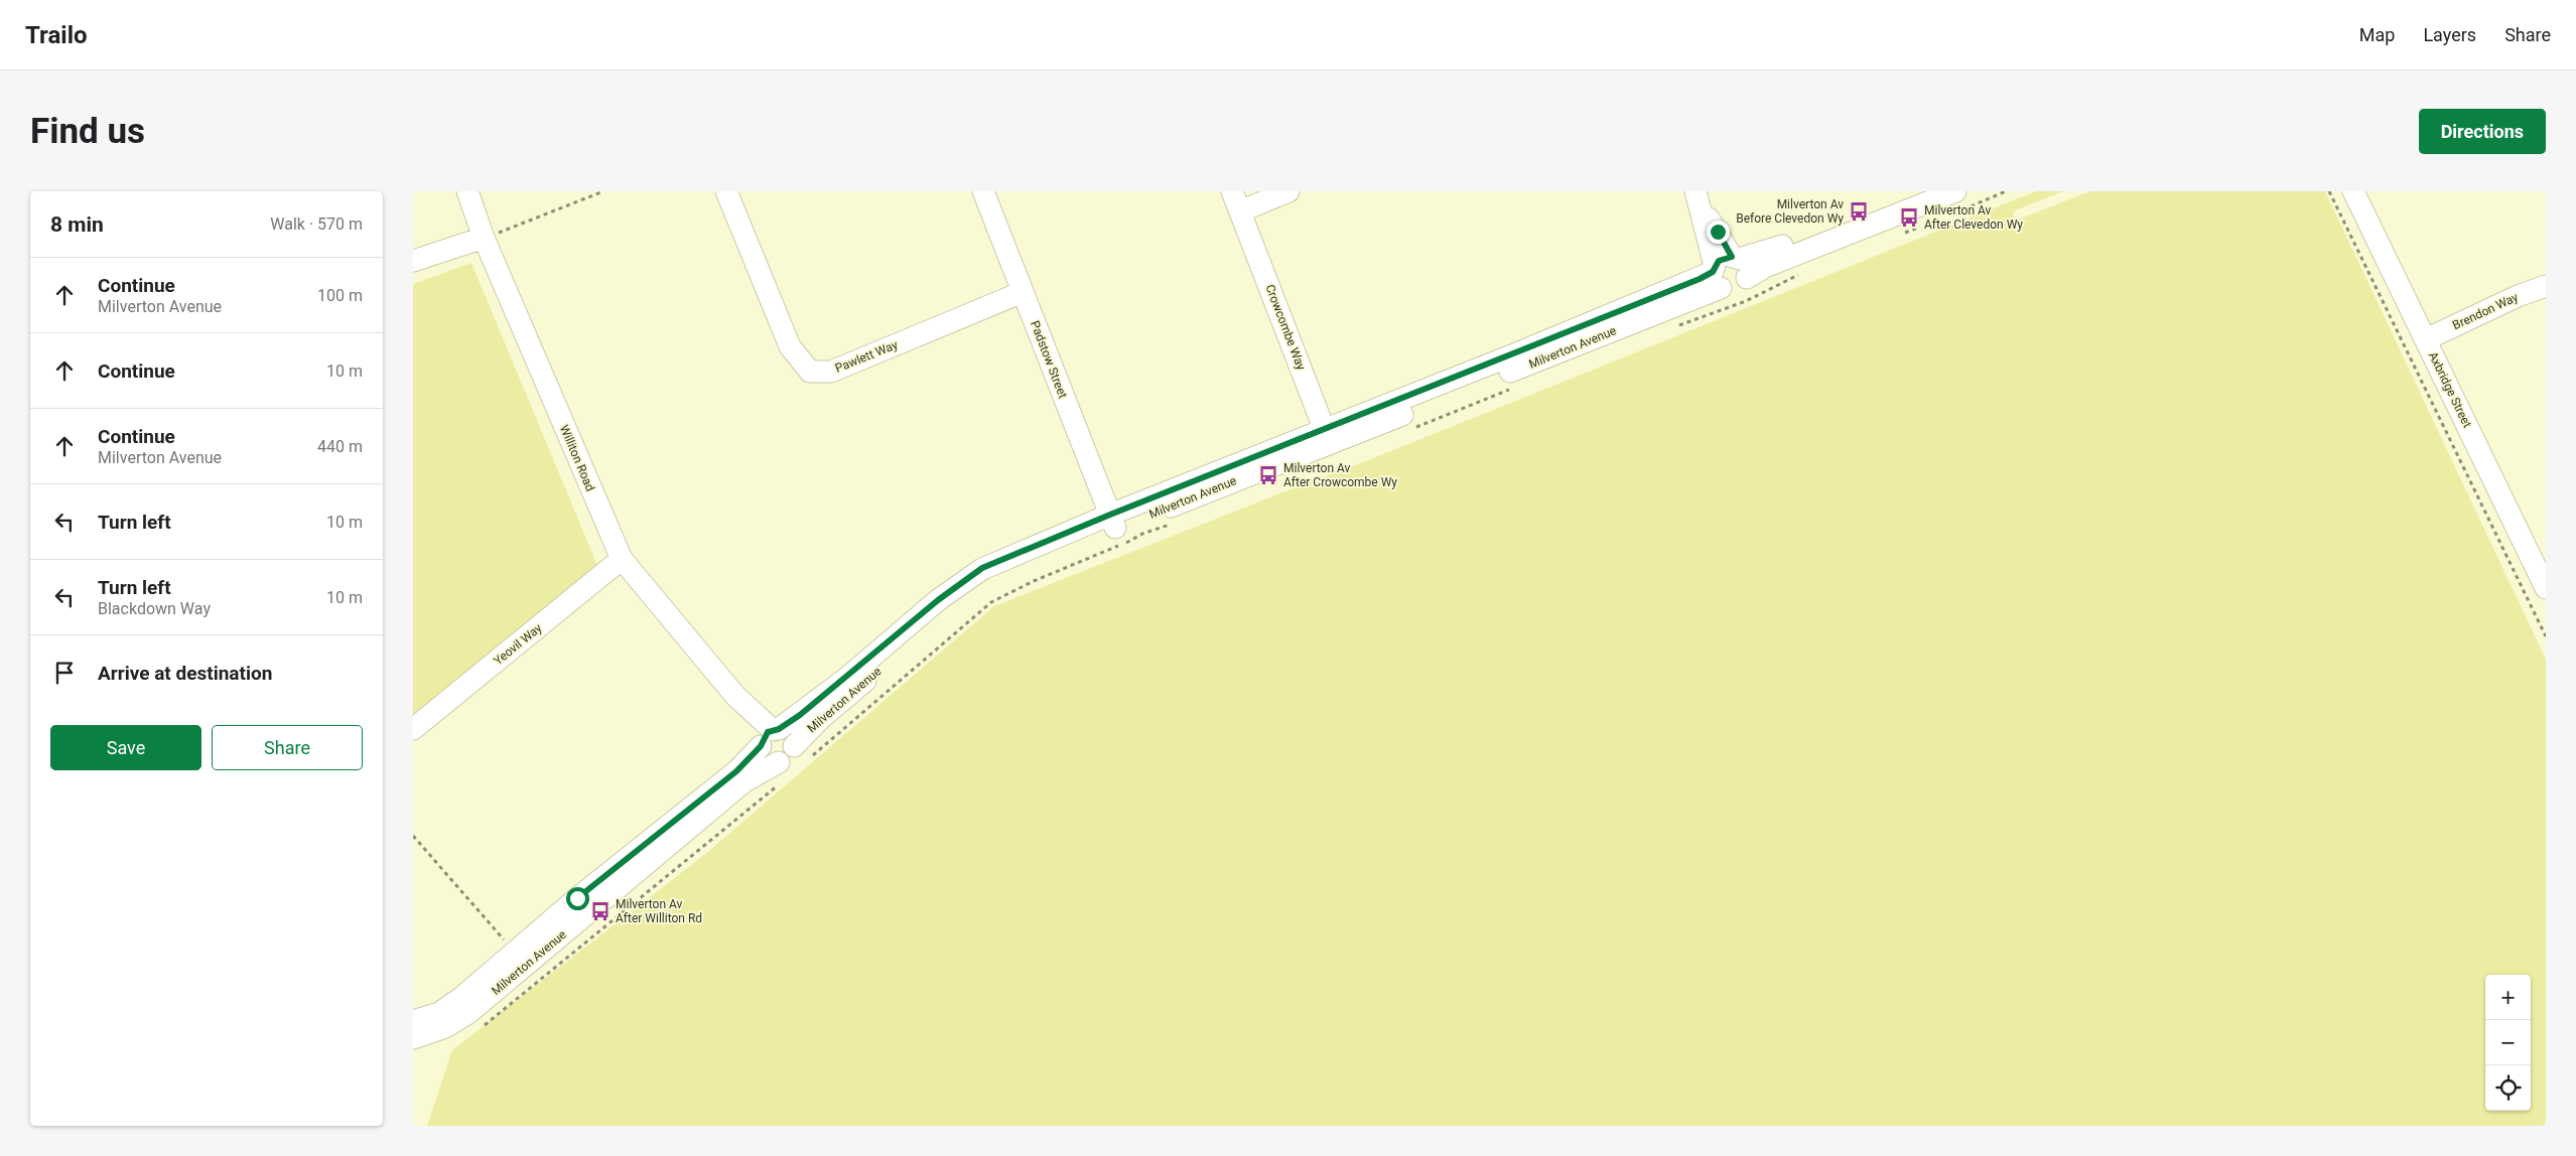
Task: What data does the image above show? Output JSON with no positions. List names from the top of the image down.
{
  "streets": {
    "street": [
      "Brendon Way",
      "Crowcombe Way",
      "Milverton Avenue",
      "Pawlett Way",
      "Padstow Street",
      "Axbridge Street",
      "Williton Road",
      "Yeovil Way"
    ]
  },
  "crossings": [
    ["Brendon Way", "Axbridge Street"],
    ["Crowcombe Way", "Milverton Avenue"],
    ["Milverton Avenue", "Padstow Street"],
    ["Milverton Avenue", "Williton Road"],
    ["Pawlett Way", "Padstow Street"],
    ["Williton Road", "Yeovil Way"]
  ],
  "places": {
    "bus stop": [
      "Milverton Av Before Clevedon Wy",
      "Milverton Av After Clevedon Wy",
      "Milverton Av After Crowcombe Wy",
      "Milverton Av After Williton Rd"
    ]
  },
  "page": {
    "header": "Trailo",
    "nav": ["Map", "Layers", "Share"],
    "buttons": [
      "Directions",
      ["Save", "Share"]
    ],
    "title": "Find us",
    "heading": ["8 min", "Walk · 570 m"],
    "list": [
      ["Continue", "Milverton Avenue", "100 m"],
      ["Continue", "10 m"],
      ["Continue", "Milverton Avenue", "440 m"],
      ["Turn left", "10 m"],
      ["Turn left", "Blackdown Way", "10 m"],
      "Arrive at destination"
    ],
    "map_buttons": ["+", "−"]
  }
}
